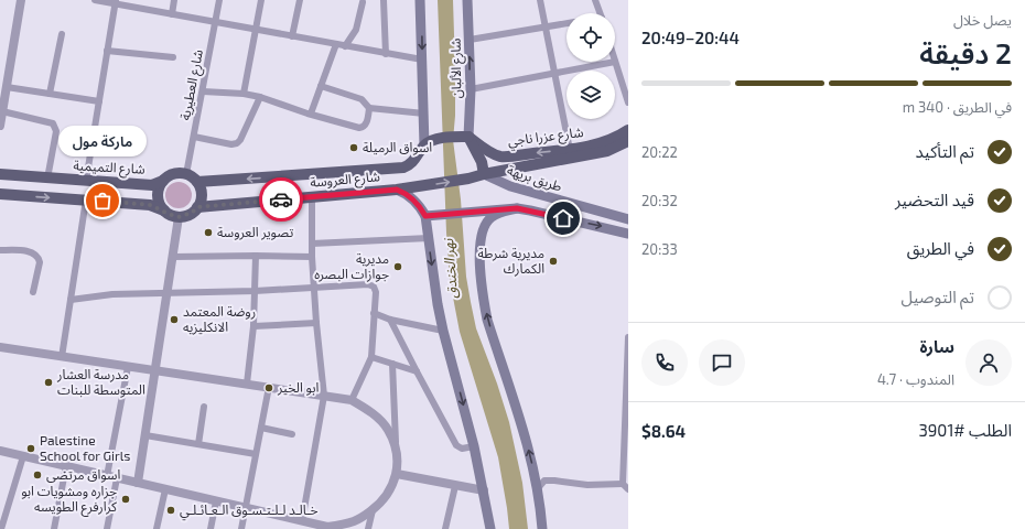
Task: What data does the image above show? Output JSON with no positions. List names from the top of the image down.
{
  "streets": {
    "main road": [
      "شارع الألبان",
      "شارع عزرا ناجي",
      "شارع التميمية",
      "طريق بريهة",
      "شارع العروسة"
    ],
    "street": ["شارع العطيرية"]
  },
  "crossings": [
    ["شارع الألبان", "شارع عزرا ناجي"],
    ["شارع العطيرية", "شارع التميمية"],
    ["شارع العطيرية", "شارع العروسة"],
    ["شارع عزرا ناجي", "طريق بريهة"],
    ["شارع عزرا ناجي", "شارع العروسة"],
    ["شارع التميمية", "شارع العروسة"]
  ],
  "water": ["نهر الخندق"],
  "places": [
    "اسواق الرميلة",
    "ماركة مول",
    "تصوير العروسة",
    "مديرية شرطة الكمارك",
    "مديرية جوازات البصره",
    "روضة المعتمد الانكليزيه",
    "مدرسة العشار المتوسطة للبنات",
    "ابو الخير",
    "Palestine School for Girls",
    "اسواق مرتضى",
    "جزاره ومشويات ابو كرارفرع الطويسه",
    "خـالـد لـلـتـسـوق الـعـائـلـي"
  ],
  "page": {
    "heading": ["2 دقيقة", "يصل خلال", "20:44–20:49"],
    "panel": [
      "سارة",
      "المندوب · 4.7",
      "الطلب #3901",
      "$8.64"
    ],
    "bar": "في الطريق · 340 m",
    "bubble": "ماركة مول",
    "list": [
      ["تم التأكيد", "20:22"],
      ["قيد التحضير", "20:32"],
      ["في الطريق", "20:33"],
      "تم التوصيل"
    ]
  }
}
